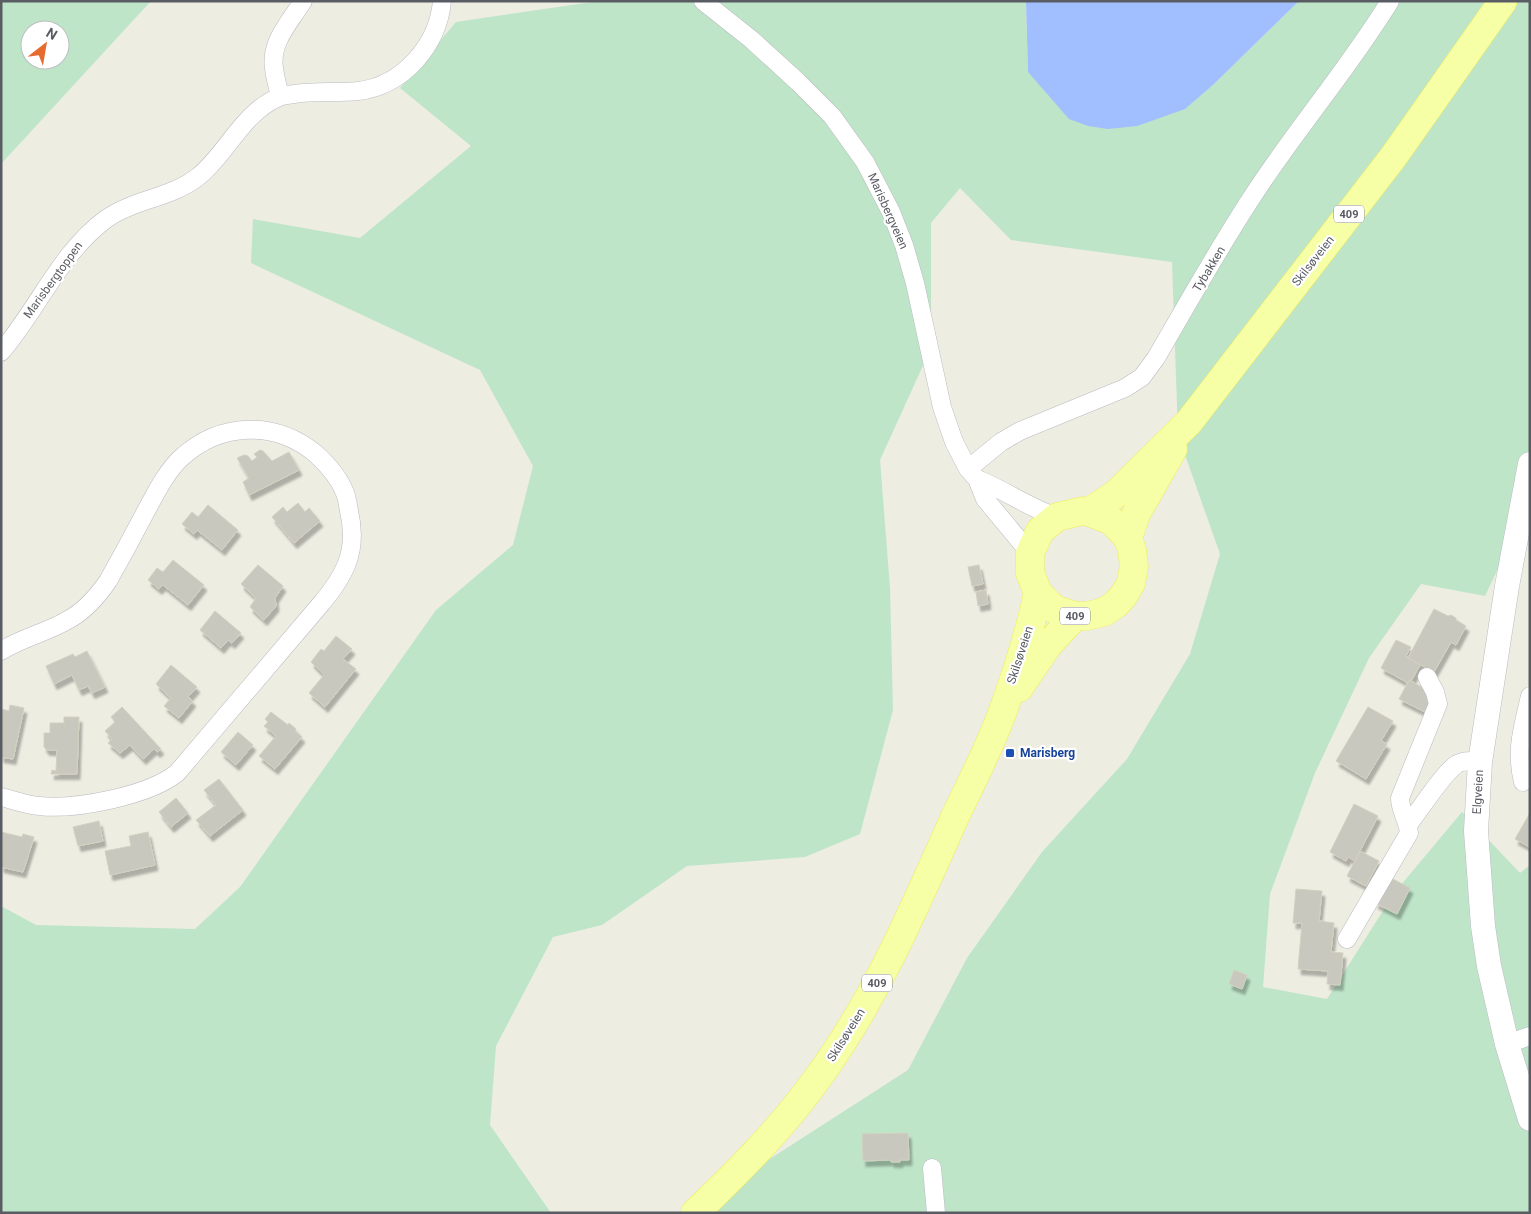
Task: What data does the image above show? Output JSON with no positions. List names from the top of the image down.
{
  "streets": {
    "main road": ["409", "Skilsøveien", "Elgveien"],
    "street": ["Marisbergveien", "Tybakken", "Marisbergtoppen"]
  },
  "crossings": [
    ["Marisbergveien", "Skilsøveien"],
    ["Marisbergveien", "Tybakken"]
  ],
  "places": {
    "transit": ["Marisberg"]
  },
  "north": "top right"
}
